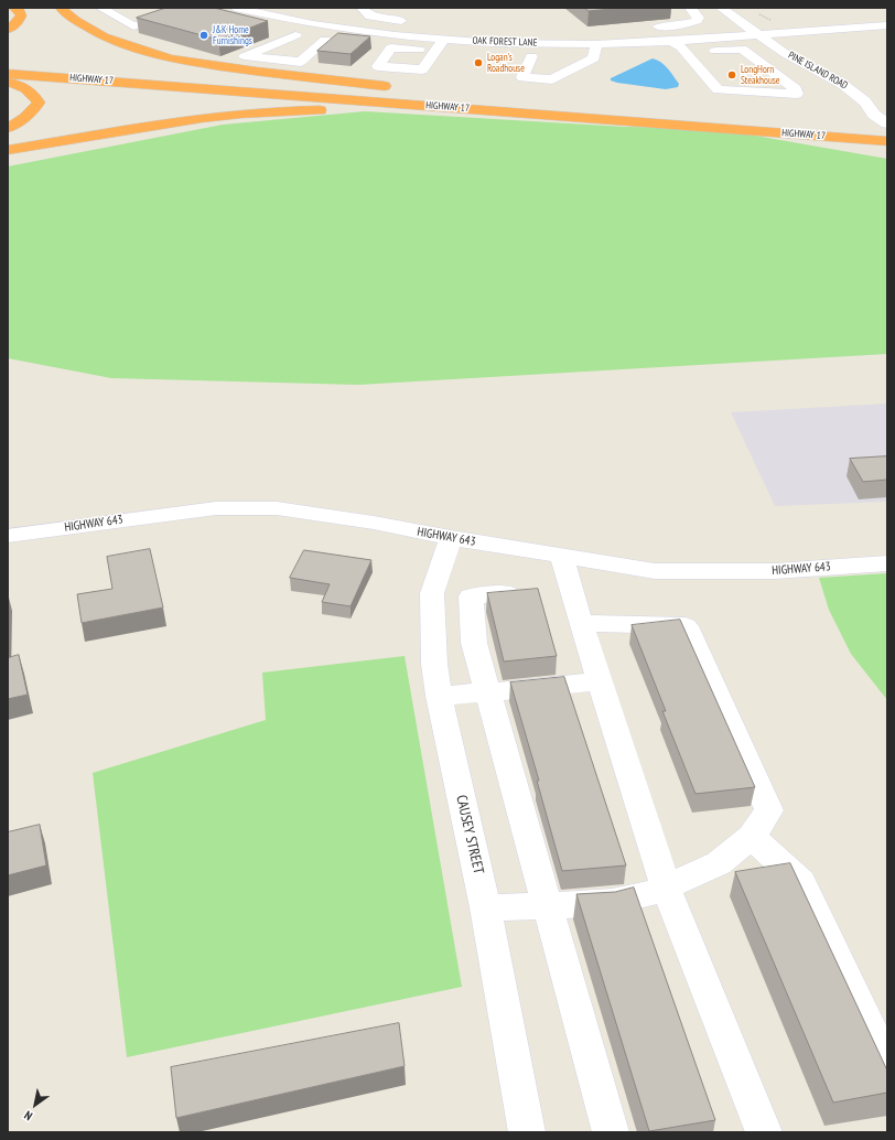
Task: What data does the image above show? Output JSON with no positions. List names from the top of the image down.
{
  "streets": {
    "highway": ["HIGHWAY 17"],
    "street": [
      "OAK FOREST LANE",
      "PINE ISLAND ROAD",
      "HIGHWAY 643",
      "CAUSEY STREET"
    ]
  },
  "crossings": [
    ["OAK FOREST LANE", "PINE ISLAND ROAD"],
    ["HIGHWAY 643", "CAUSEY STREET"]
  ],
  "places": ["J&K Home Furnishings", "Logan's Roadhouse", "LongHorn Steakhouse"],
  "north": "bottom left"
}
